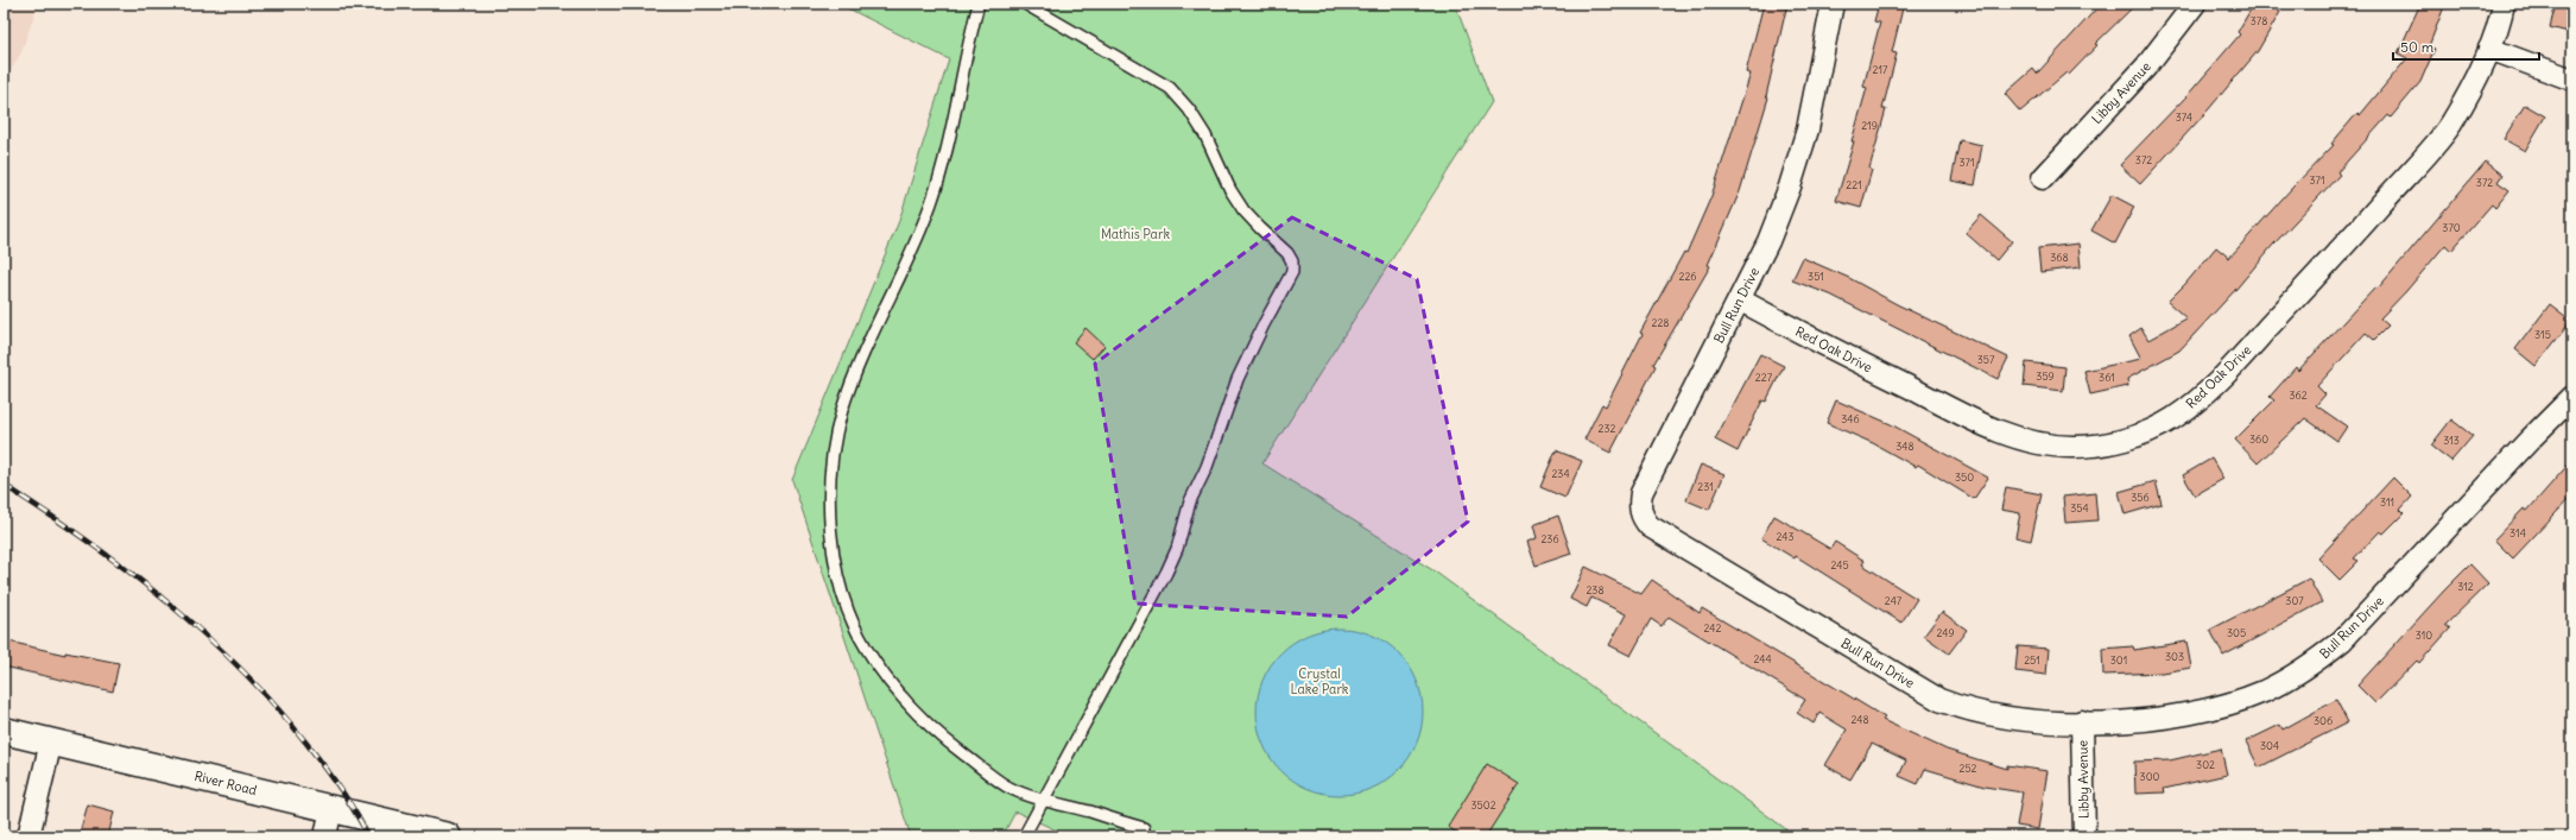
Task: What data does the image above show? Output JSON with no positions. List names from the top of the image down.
{
  "streets": {
    "street": [
      "Libby Avenue",
      "Bull Run Drive",
      "Red Oak Drive",
      "River Road"
    ]
  },
  "crossings": [
    ["Libby Avenue", "Bull Run Drive"],
    ["Bull Run Drive", "Red Oak Drive"]
  ],
  "parks": ["Mathis Park", "Crystal Lake Park"],
  "house_numbers": [
    "378",
    "217",
    "374",
    "219",
    "372",
    "371",
    "371",
    "372",
    "221",
    "370",
    "368",
    "226",
    "351",
    "228",
    "315",
    "357",
    "359",
    "227",
    "361",
    "362",
    "346",
    "232",
    "360",
    "313",
    "348",
    "234",
    "350",
    "231",
    "356",
    "311",
    "354",
    "314",
    "243",
    "236",
    "245",
    "312",
    "238",
    "247",
    "307",
    "242",
    "249",
    "305",
    "310",
    "303",
    "244",
    "251",
    "301",
    "248",
    "306",
    "304",
    "302",
    "252",
    "300",
    "3502"
  ],
  "scale_bar": "50 m"
}
